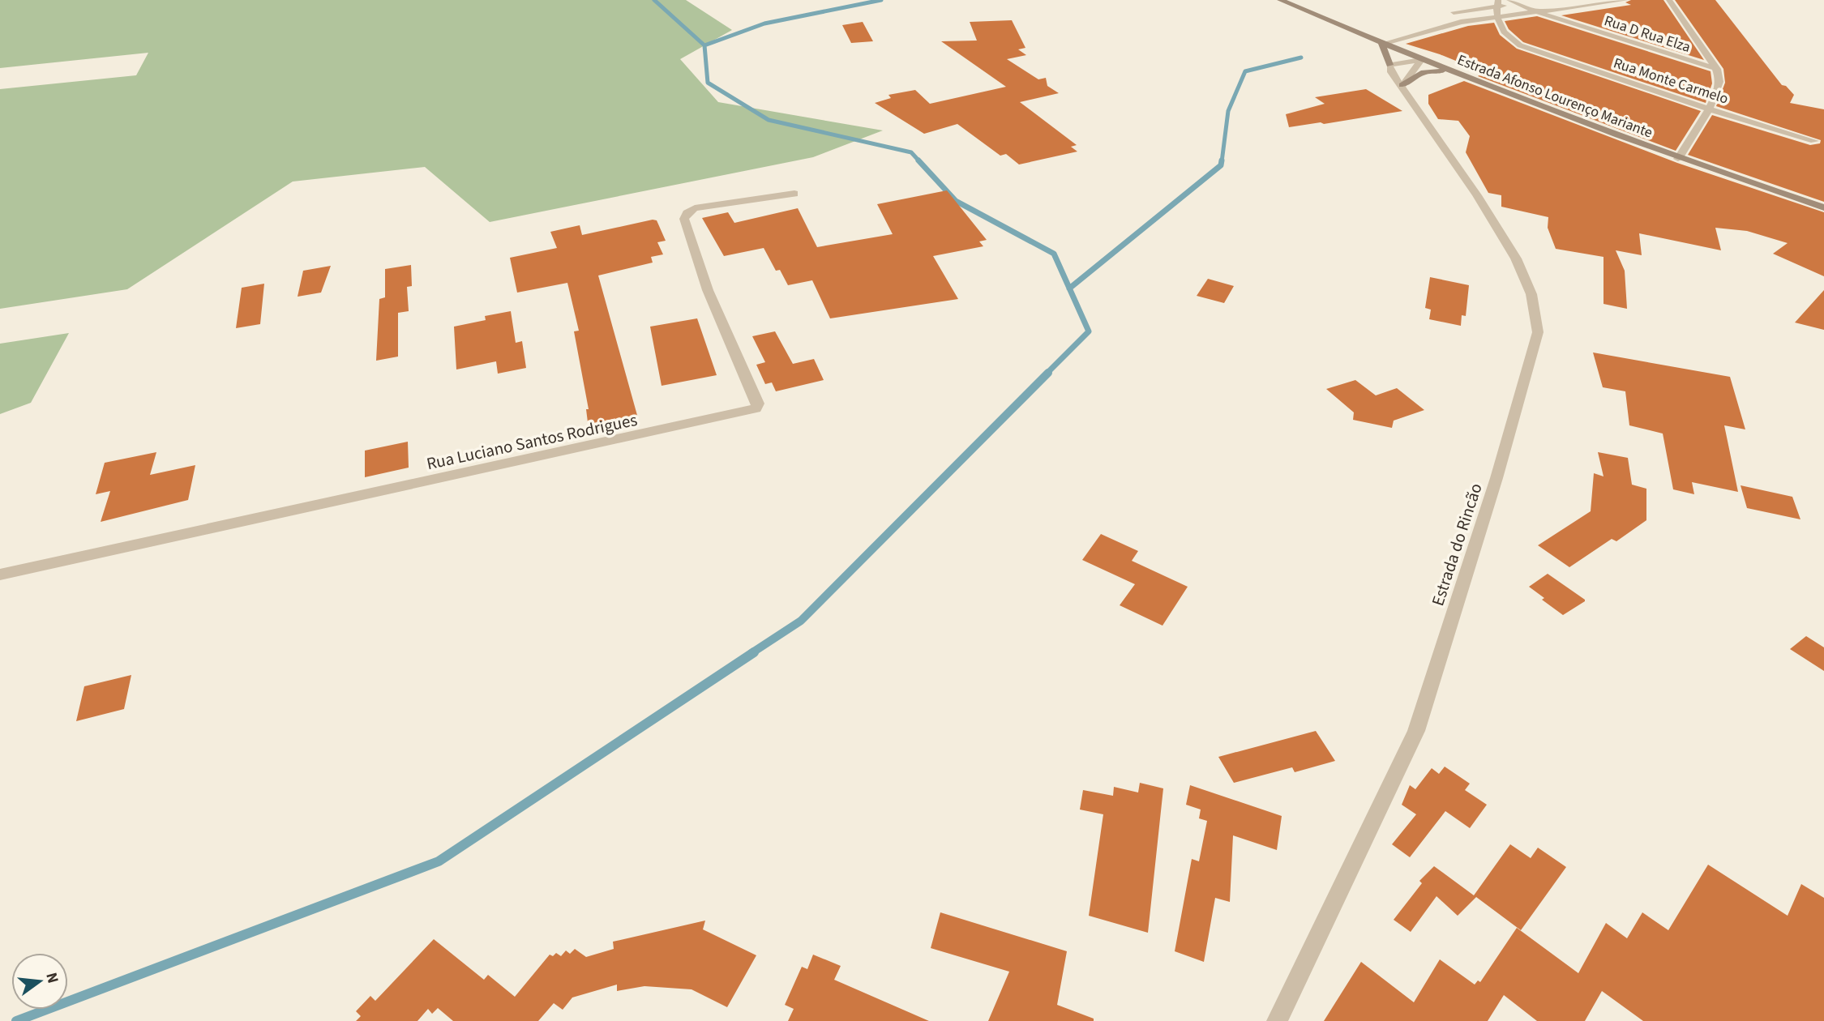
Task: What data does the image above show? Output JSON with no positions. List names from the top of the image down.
{
  "streets": {
    "main road": ["Estrada Afonso Lourenço Mariante"],
    "street": [
      "Rua D Rua Elza",
      "Rua Monte Carmelo",
      "Rua Luciano Santos Rodrigues",
      "Estrada do Rincão"
    ]
  },
  "north": "right"
}
